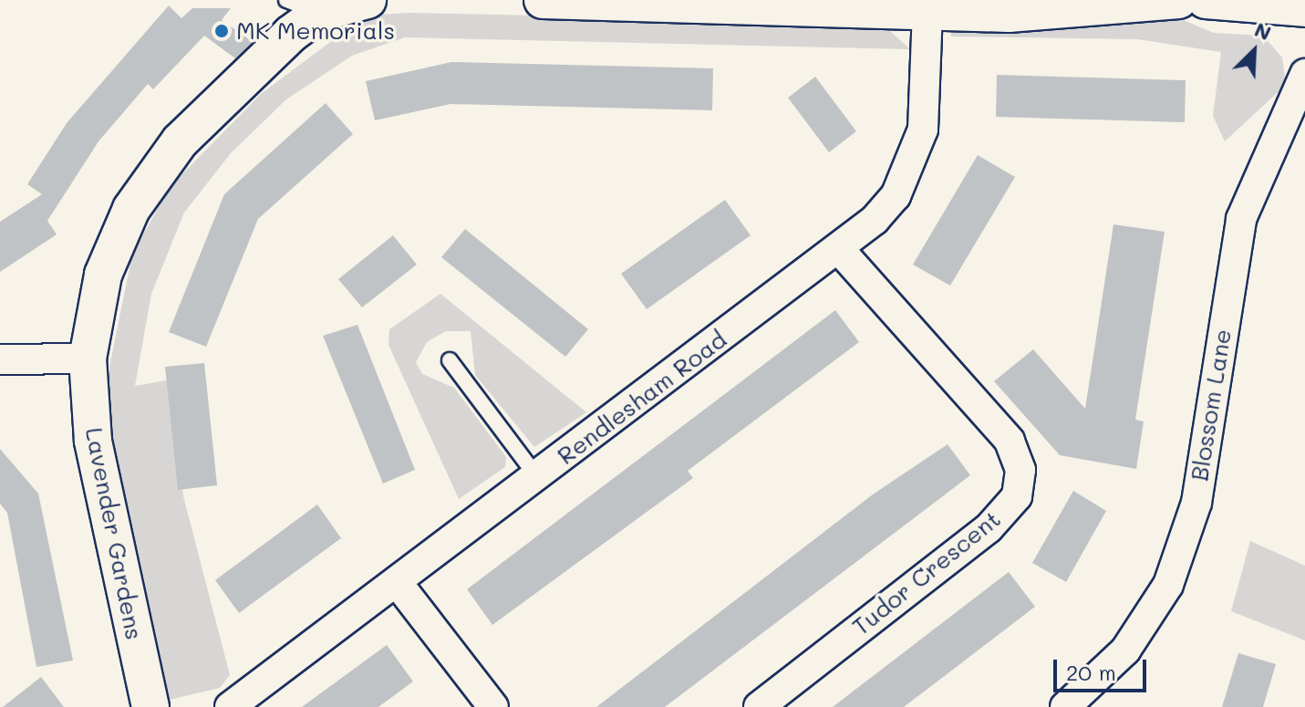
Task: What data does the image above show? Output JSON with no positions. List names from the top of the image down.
{
  "streets": {
    "street": [
      "Rendlesham Road",
      "Blossom Lane",
      "Lavender Gardens",
      "Tudor Crescent"
    ]
  },
  "crossings": [
    ["Rendlesham Road", "Tudor Crescent"]
  ],
  "places": ["MK Memorials"],
  "scale_bar": "20 m",
  "north": "top right"
}
